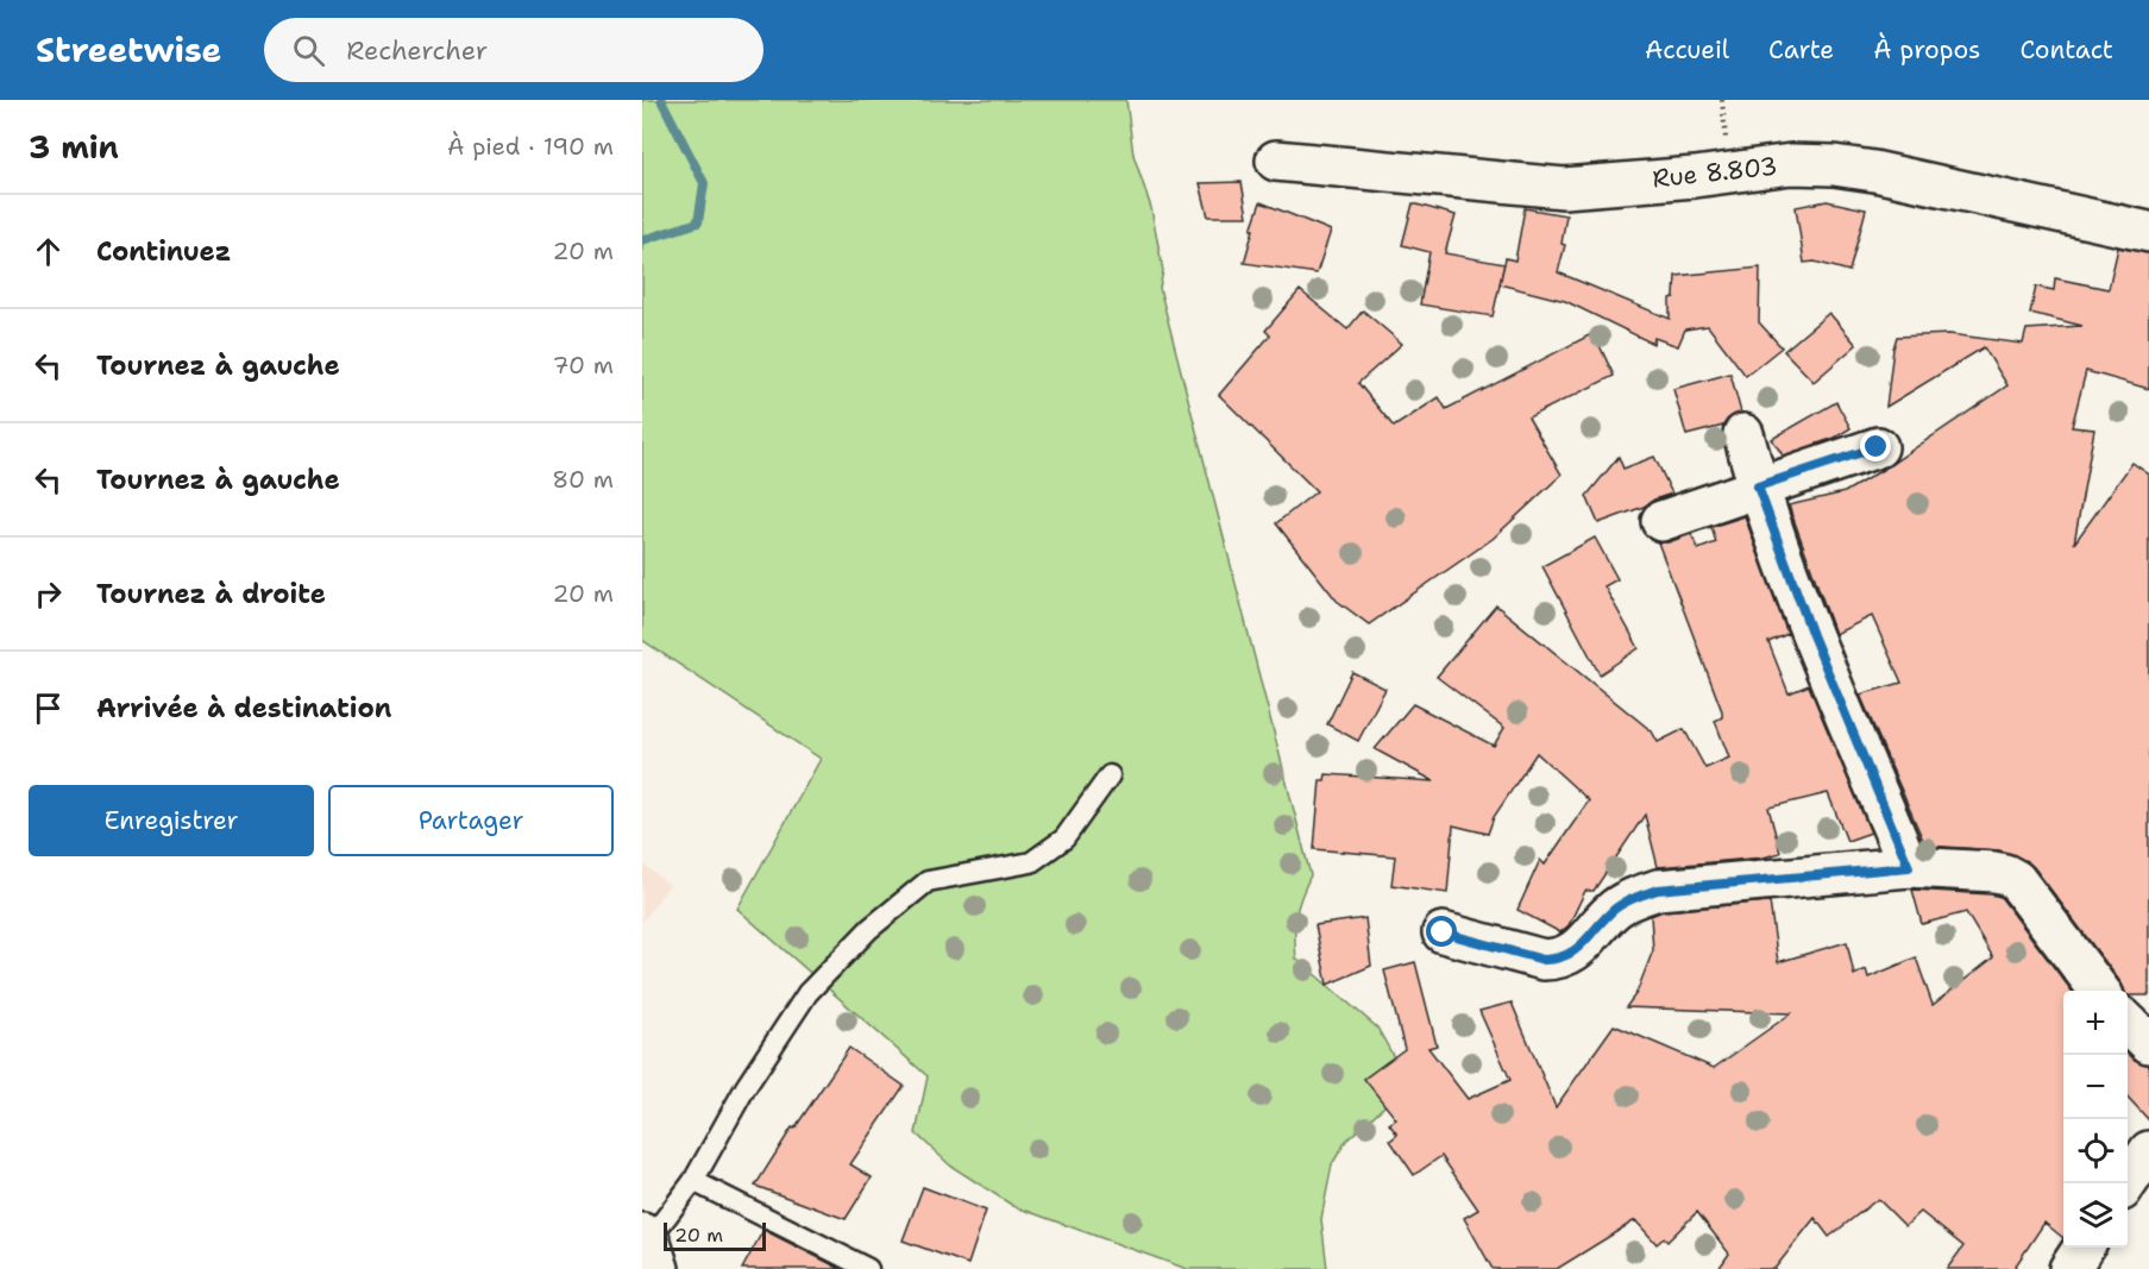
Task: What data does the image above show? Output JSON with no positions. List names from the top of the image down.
{
  "streets": {
    "street": ["Rue 8.803"]
  },
  "scale_bar": "20 m",
  "page": {
    "header": "Streetwise",
    "search": "Rechercher",
    "nav": [
      "Accueil",
      "Carte",
      "À propos",
      "Contact"
    ],
    "heading": ["3 min", "À pied · 190 m"],
    "list": [
      ["Continuez", "20 m"],
      ["Tournez à gauche", "70 m"],
      ["Tournez à gauche", "80 m"],
      ["Tournez à droite", "20 m"],
      "Arrivée à destination"
    ],
    "buttons": ["Enregistrer", "Partager"],
    "map_buttons": ["+", "−"],
    "scale": "20 m"
  }
}
